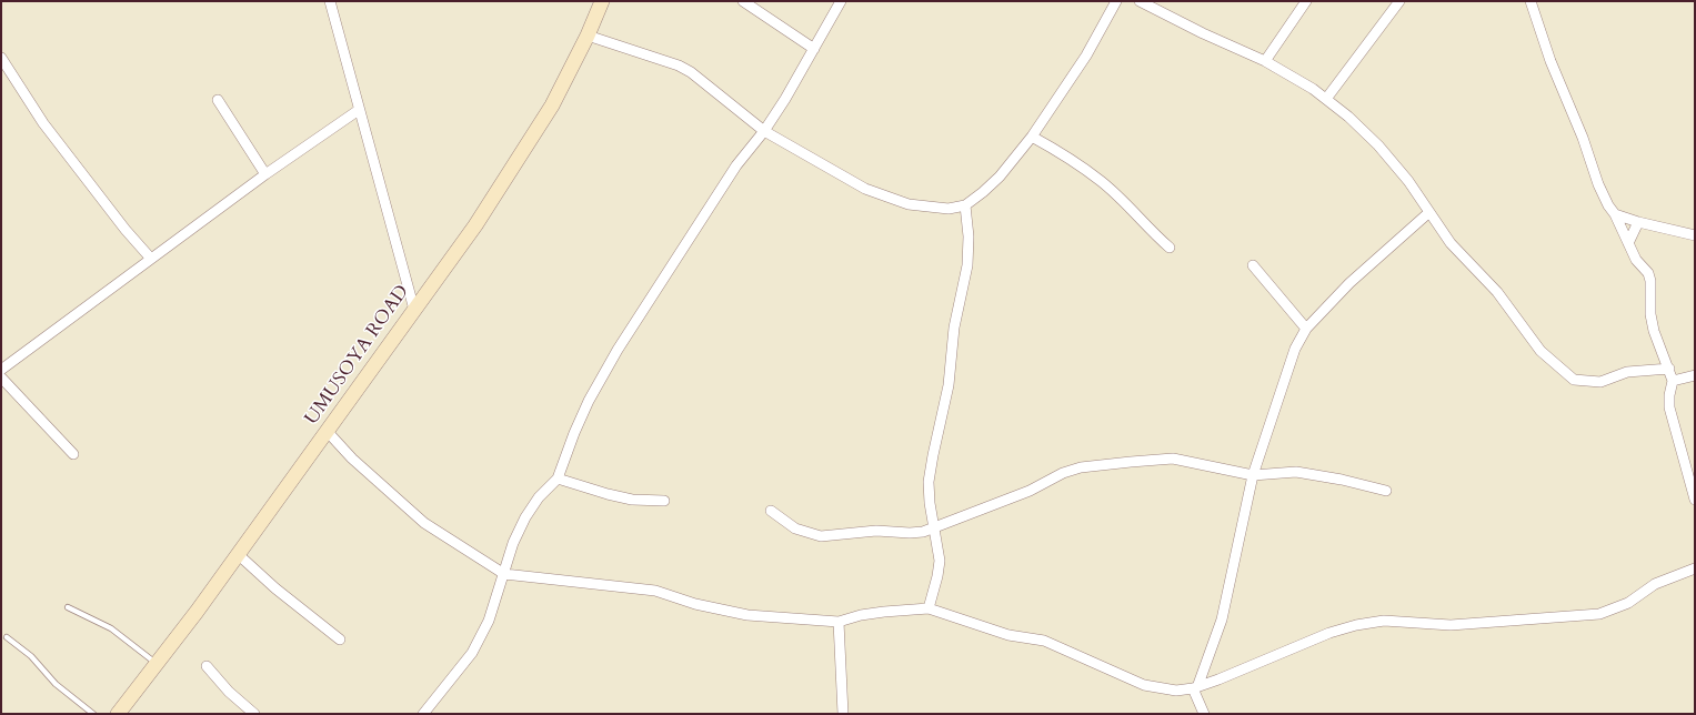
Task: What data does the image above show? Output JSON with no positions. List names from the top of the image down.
{
  "streets": {
    "main road": ["UMUSOYA ROAD"]
  }
}
